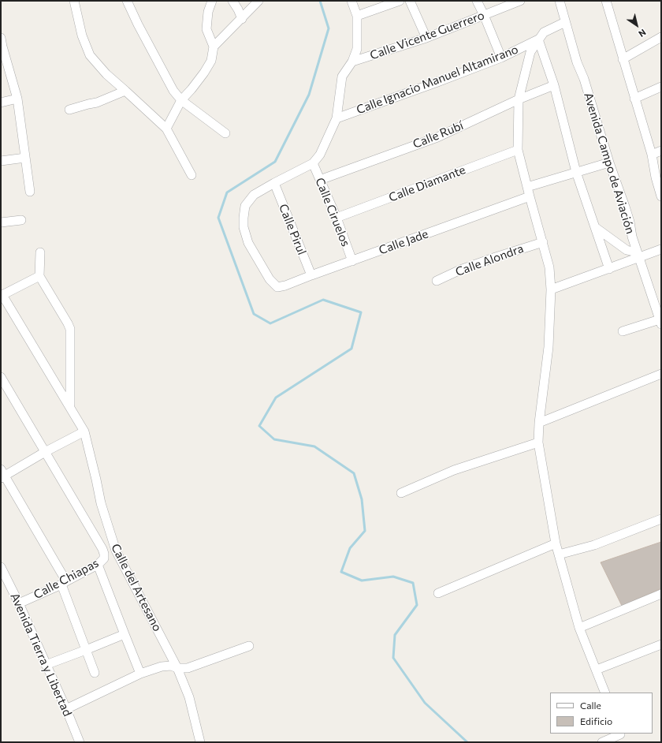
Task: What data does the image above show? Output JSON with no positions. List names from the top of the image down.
{
  "streets": {
    "street": [
      "Calle Vicente Guerrero",
      "Calle Ignacio Manuel Altamirano",
      "Calle Rubí",
      "Avenida Campo de Aviación",
      "Calle Diamante",
      "Calle Ciruelos",
      "Calle Pirul",
      "Calle Jade",
      "Calle Alondra",
      "Calle Chiapas",
      "Calle del Artesano",
      "Avenida Tierra y Libertad"
    ]
  },
  "crossings": [
    ["Calle Rubí", "Calle Ciruelos"],
    ["Calle Diamante", "Calle Ciruelos"],
    ["Calle Ciruelos", "Calle Jade"],
    ["Calle Pirul", "Calle Jade"],
    ["Calle Chiapas", "Avenida Tierra y Libertad"]
  ],
  "legend": ["Calle", "Edificio"],
  "north": "bottom right"
}
